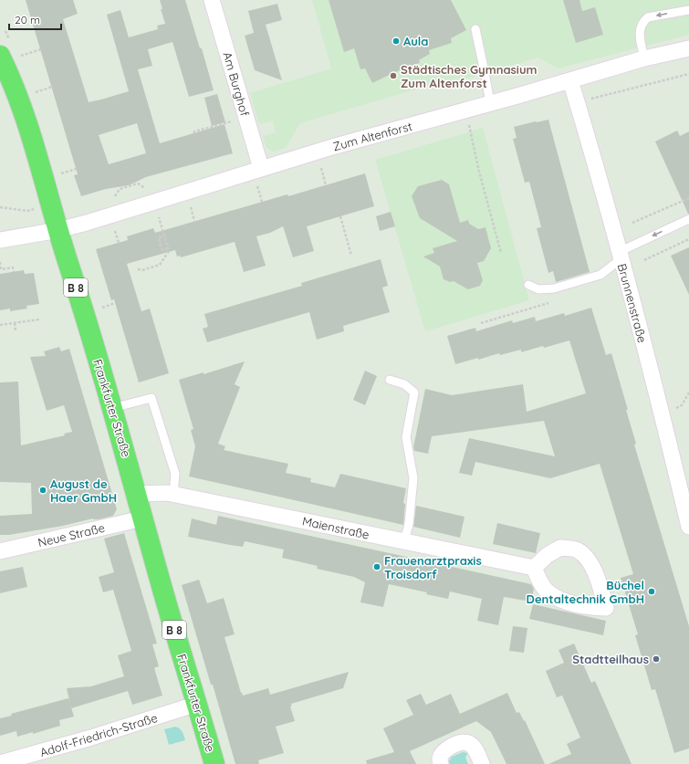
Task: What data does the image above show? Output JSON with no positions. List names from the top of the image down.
{
  "streets": {
    "main road": ["B 8", "Frankfurter Straße"],
    "street": [
      "Am Burghof",
      "Zum Altenforst",
      "Brunnenstraße",
      "Maienstraße",
      "Neue Straße",
      "Adolf-Friedrich-Straße"
    ]
  },
  "crossings": [
    ["Am Burghof", "Zum Altenforst"],
    ["Zum Altenforst", "Brunnenstraße"],
    ["Zum Altenforst", "Frankfurter Straße"],
    ["Frankfurter Straße", "Maienstraße"],
    ["Frankfurter Straße", "Neue Straße"],
    ["Frankfurter Straße", "Adolf-Friedrich-Straße"]
  ],
  "places": [
    "Aula",
    "Städtisches Gymnasium Zum Altenforst",
    "August de Haer GmbH",
    "Frauenarztpraxis Troisdorf",
    "Büchel Dentaltechnik GmbH",
    "Stadtteilhaus"
  ],
  "scale_bar": "20 m"
}
